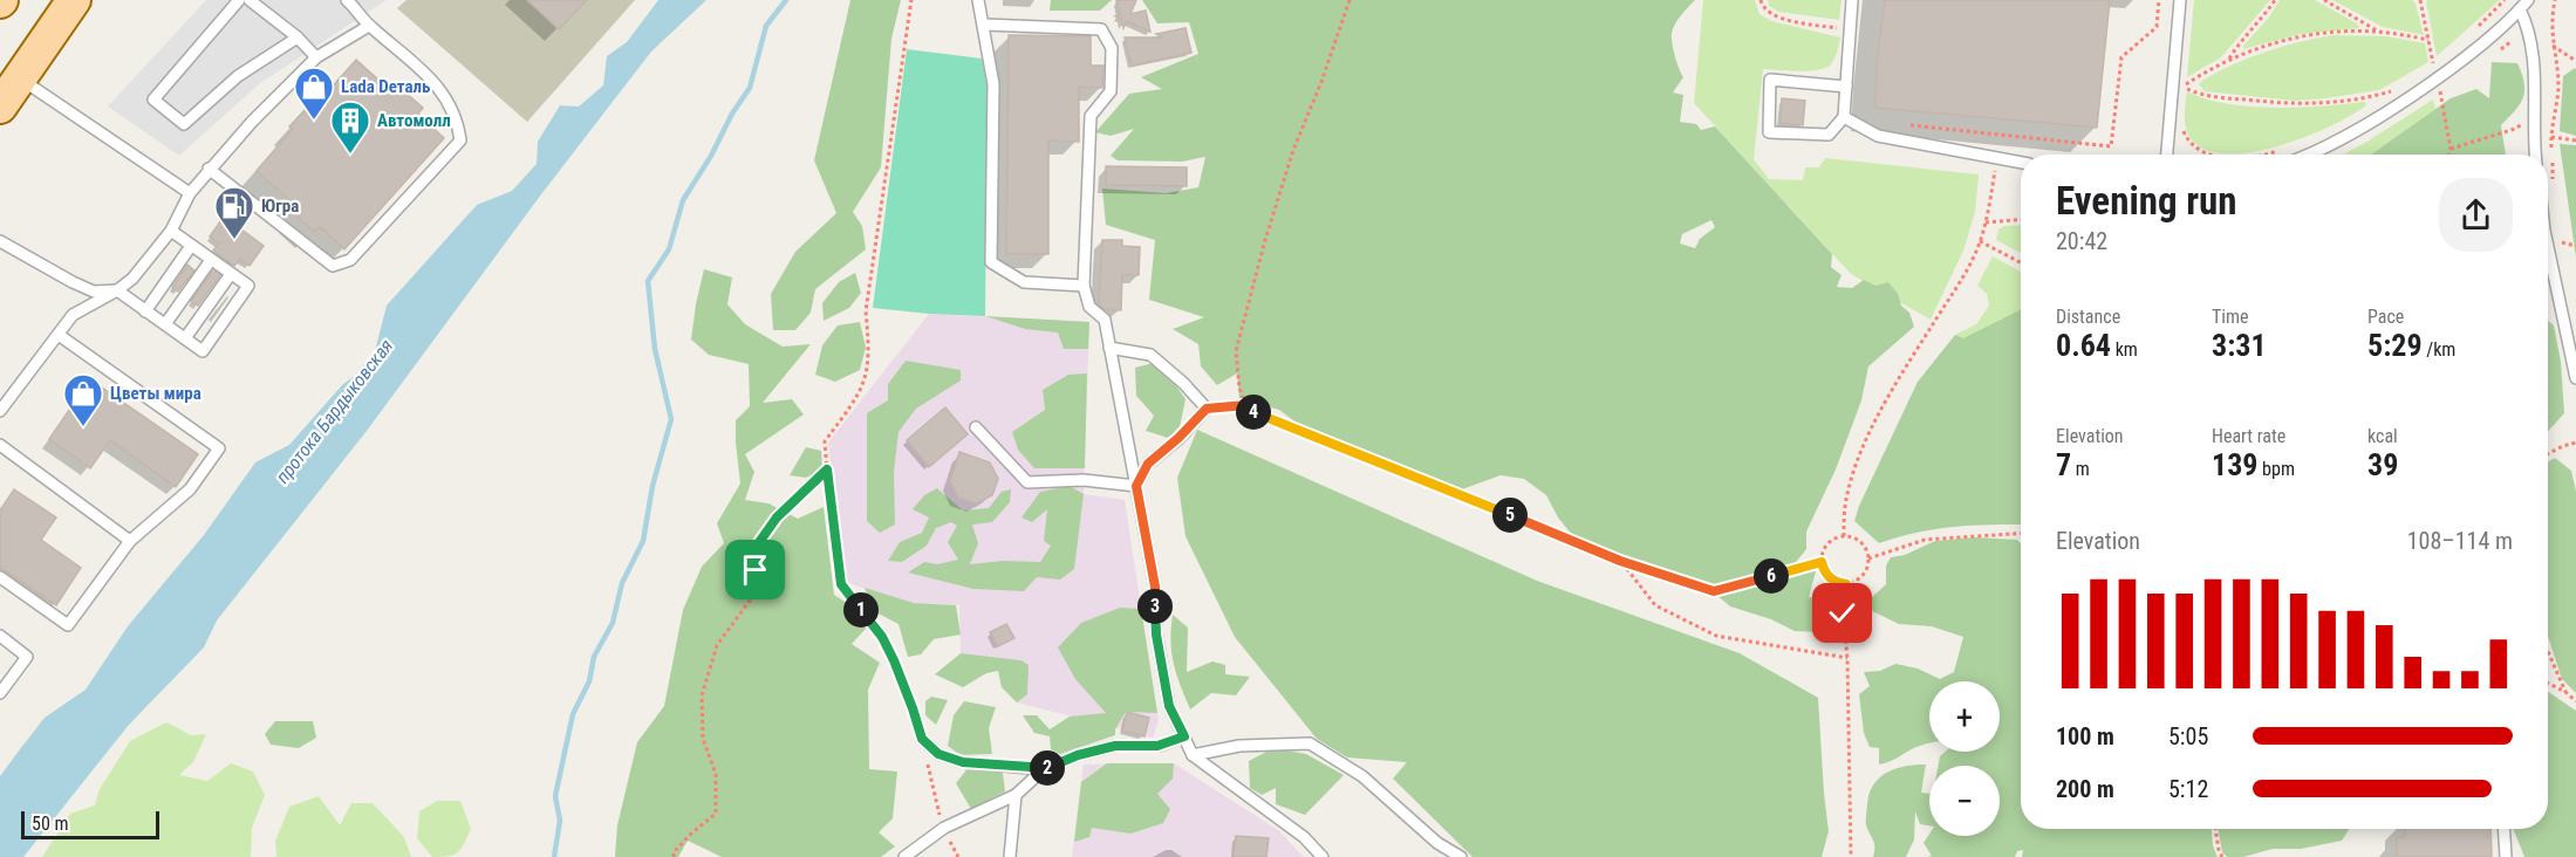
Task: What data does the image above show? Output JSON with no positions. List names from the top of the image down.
{
  "water": ["протока Бардыковская"],
  "places": {
    "shop": ["Lada Dеталь", "Цветы мира"],
    "building": ["Автомолл"],
    "fuel station": ["Югра"]
  },
  "scale_bar": "50 m",
  "page": {
    "heading": ["Evening run", "20:42"],
    "stats": [
      ["Distance", "0.64 km"],
      ["Time", "3:31"],
      ["Pace", "5:29 /km"],
      ["Elevation", "7 m"],
      ["Heart rate", "139 bpm"],
      ["kcal", "39"]
    ],
    "pins": [
      "4",
      "5",
      "6",
      "3",
      "1",
      "2"
    ],
    "chart": ["Elevation", "108–114 m"],
    "map_buttons": ["+", "−"],
    "list": [
      {
        "name": "100 m",
        "note": "5:05"
      },
      {
        "name": "200 m",
        "note": "5:12"
      }
    ],
    "scale": "50 m"
  }
}
